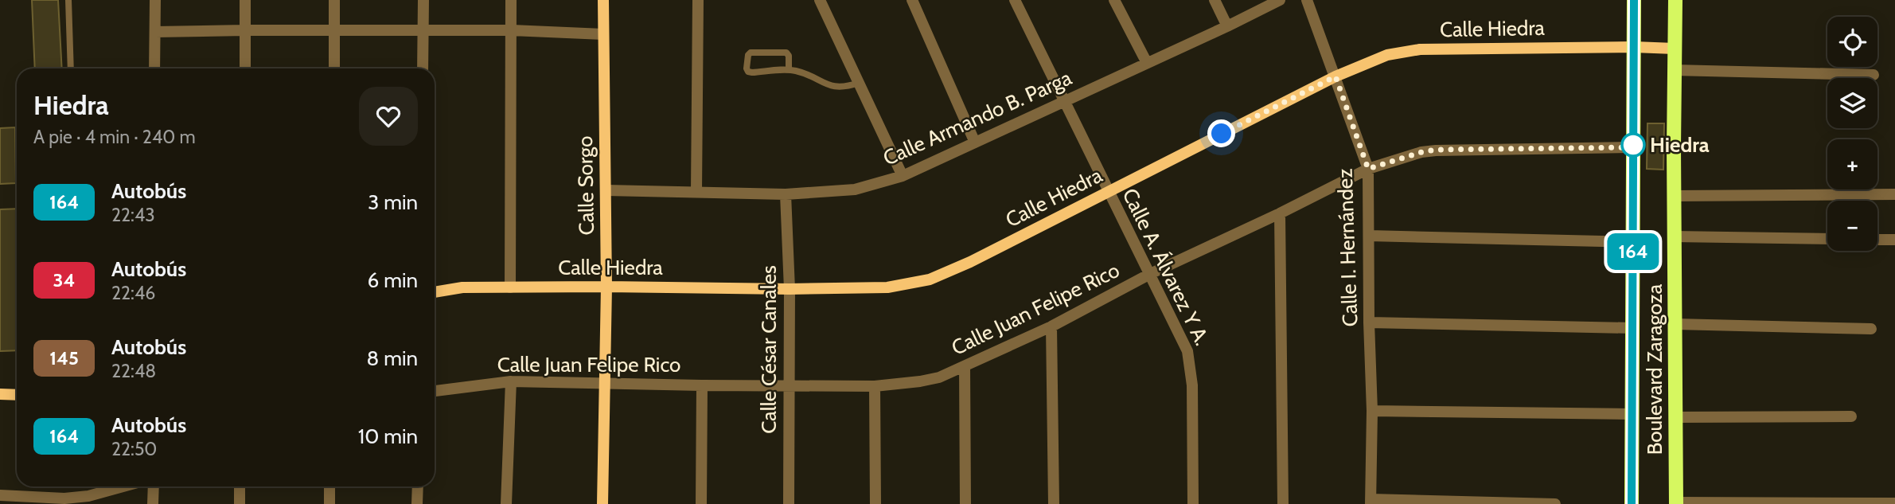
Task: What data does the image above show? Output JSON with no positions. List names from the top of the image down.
{
  "streets": {
    "main road": ["Boulevard Zaragoza"],
    "street": [
      "Calle Hiedra",
      "Calle Armando B. Parga",
      "Calle Sorgo",
      "Calle I. Hernández",
      "Calle A. Álvarez Y A.",
      "Calle Juan Felipe Rico",
      "Calle César Canales"
    ]
  },
  "crossings": [
    ["Calle Hiedra", "Calle Sorgo"],
    ["Calle Hiedra", "Calle I. Hernández"],
    ["Calle Hiedra", "Calle A. Álvarez Y A."],
    ["Calle Hiedra", "Calle César Canales"],
    ["Calle Hiedra", "Boulevard Zaragoza"],
    ["Calle Armando B. Parga", "Calle Sorgo"],
    ["Calle Armando B. Parga", "Calle A. Álvarez Y A."],
    ["Calle Armando B. Parga", "Calle César Canales"],
    ["Calle Sorgo", "Calle Juan Felipe Rico"],
    ["Calle I. Hernández", "Calle Juan Felipe Rico"],
    ["Calle A. Álvarez Y A.", "Calle Juan Felipe Rico"],
    ["Calle Juan Felipe Rico", "Calle César Canales"],
    ["Calle Juan Felipe Rico", "Boulevard Zaragoza"]
  ],
  "places": ["Hiedra"],
  "lines": ["bus line 164"],
  "page": {
    "on_map": "164",
    "map_buttons": ["+", "−"],
    "heading": ["Hiedra", "A pie · 4 min · 240 m"],
    "list": [
      {
        "mark": "164",
        "name": "Autobús",
        "note": "22:43",
        "value": "3 min"
      },
      {
        "mark": "34",
        "name": "Autobús",
        "note": "22:46",
        "value": "6 min"
      },
      {
        "mark": "145",
        "name": "Autobús",
        "note": "22:48",
        "value": "8 min"
      },
      {
        "mark": "164",
        "name": "Autobús",
        "note": "22:50",
        "value": "10 min"
      }
    ]
  }
}
